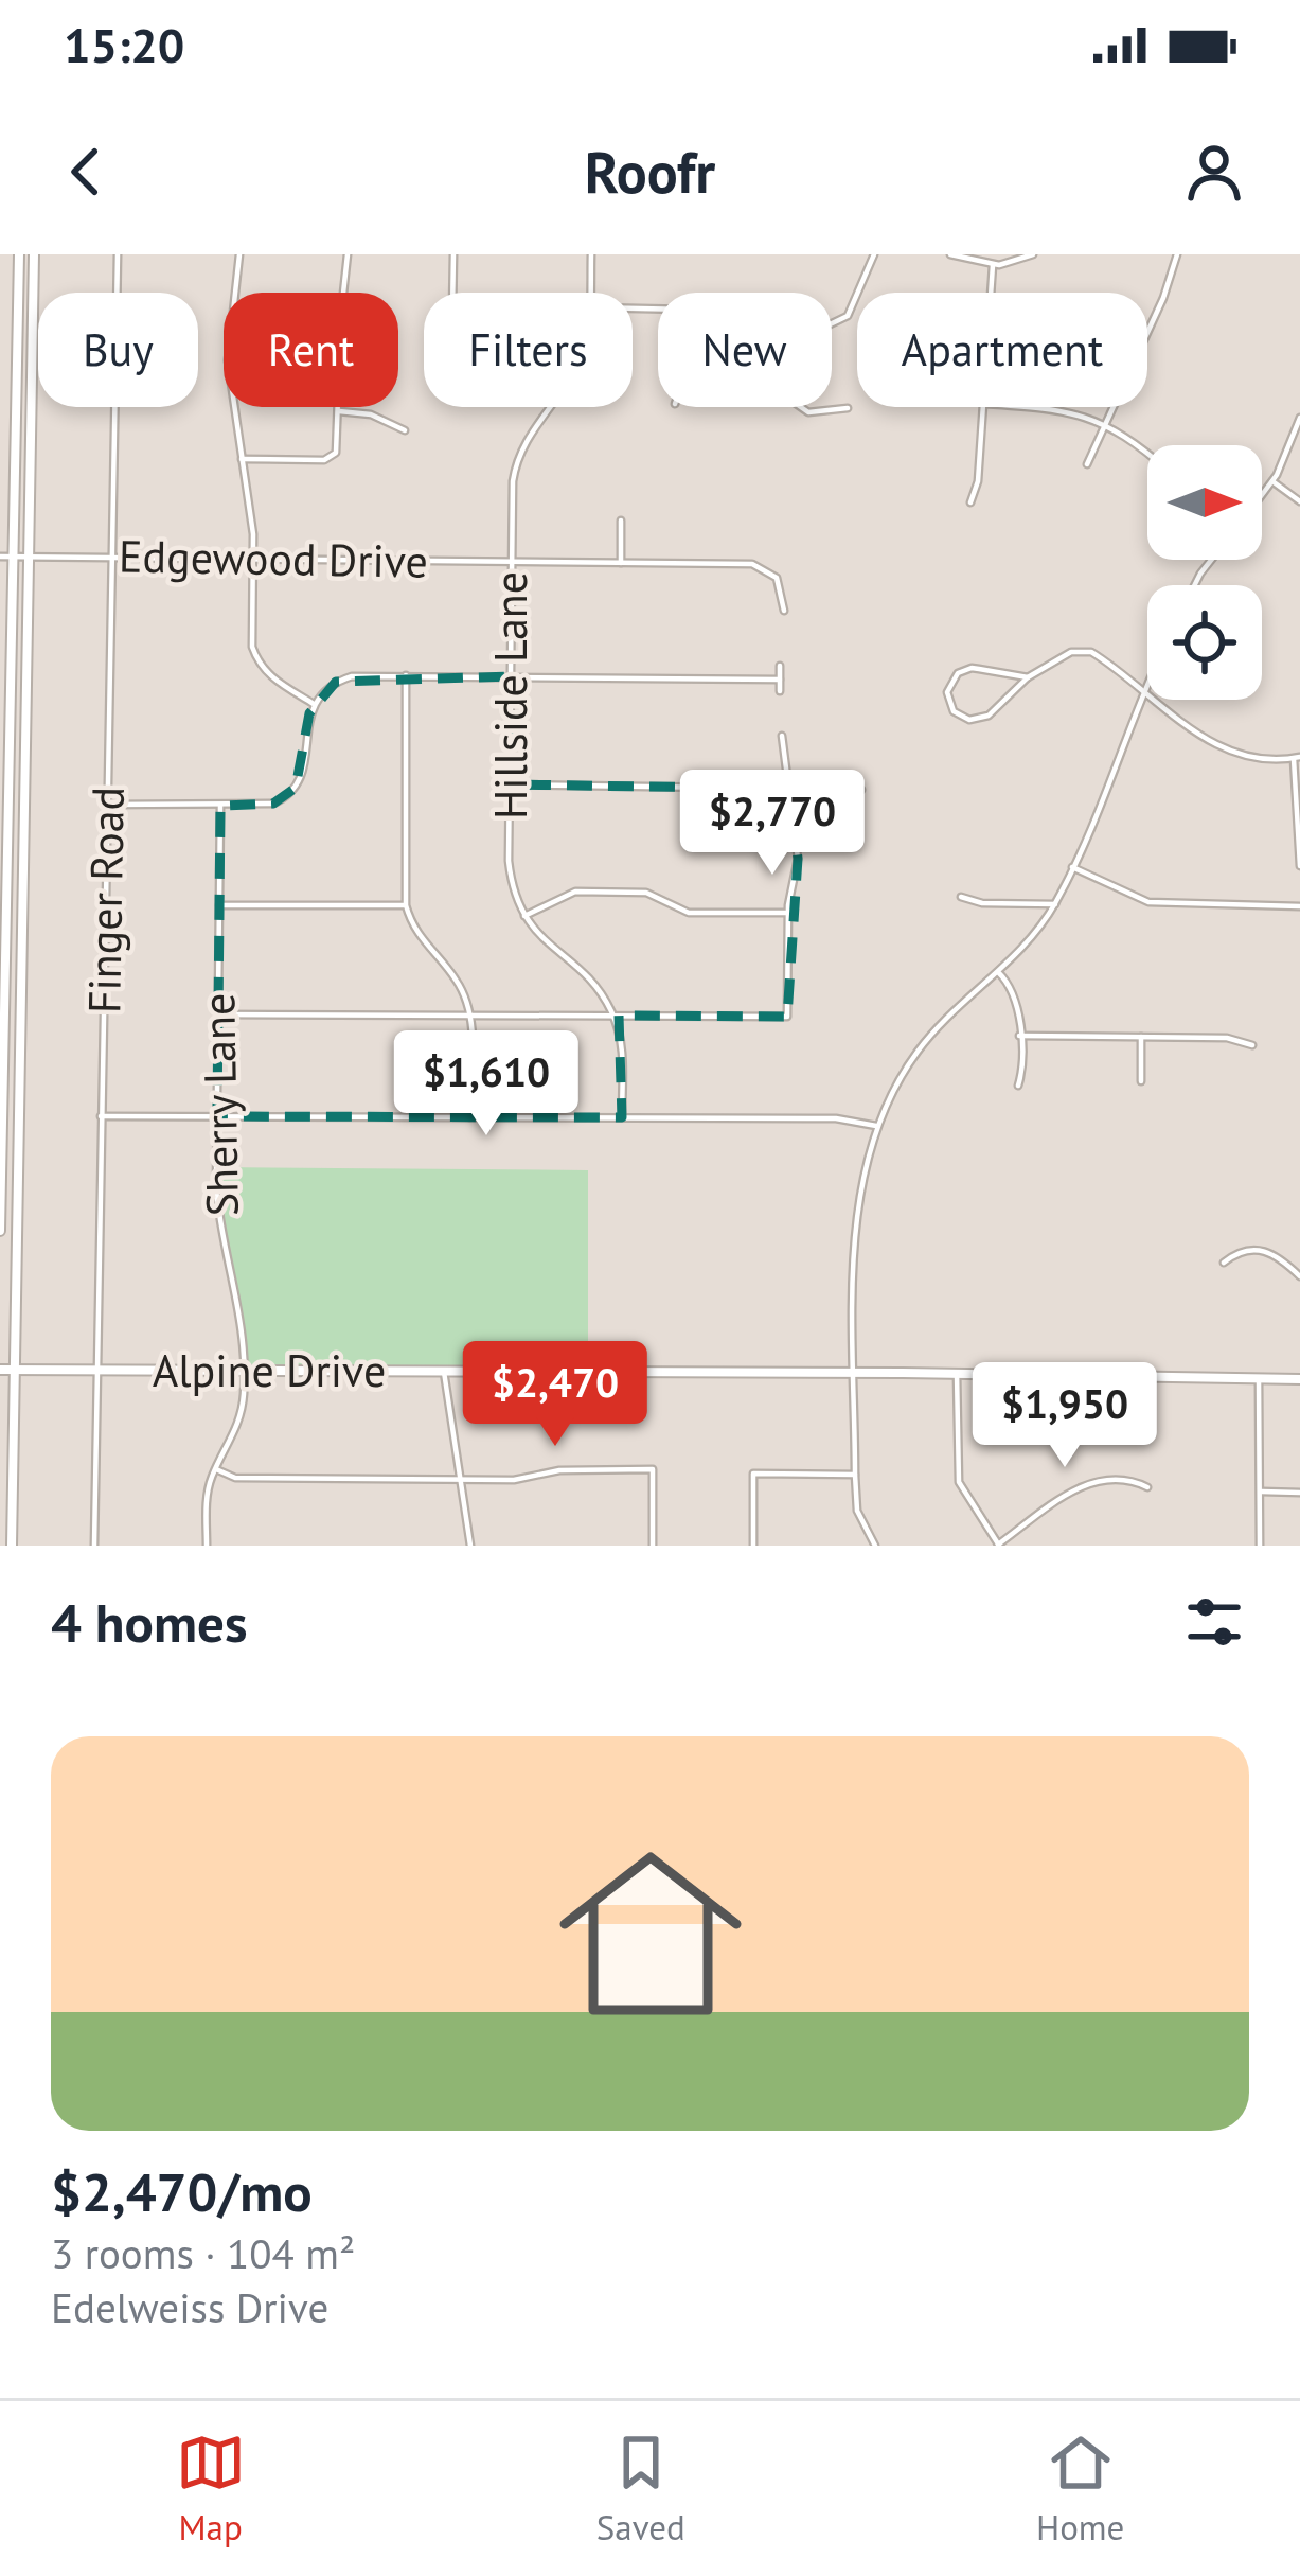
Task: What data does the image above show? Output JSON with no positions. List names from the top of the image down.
{
  "streets": {
    "main road": ["Alpine Drive"],
    "street": [
      "Edgewood Drive",
      "Hillside Lane",
      "Finger Road",
      "Sherry Lane"
    ]
  },
  "crossings": [
    ["Edgewood Drive", "Hillside Lane"],
    ["Edgewood Drive", "Finger Road"],
    ["Finger Road", "Alpine Drive"],
    ["Sherry Lane", "Alpine Drive"]
  ],
  "north": "right",
  "page": {
    "status": "15:20",
    "header": "Roofr",
    "chip": [
      "Buy",
      "Rent",
      "Filters",
      "New",
      "Apartment"
    ],
    "price": [
      "$2,770",
      "$1,610",
      "$2,470",
      "$1,950"
    ],
    "heading": "4 homes",
    "list": [
      {
        "name": "$2,470/mo",
        "note": "3 rooms · 104 m² · Edelweiss Drive"
      }
    ],
    "tabs": ["Map", "Saved", "Home"]
  }
}
